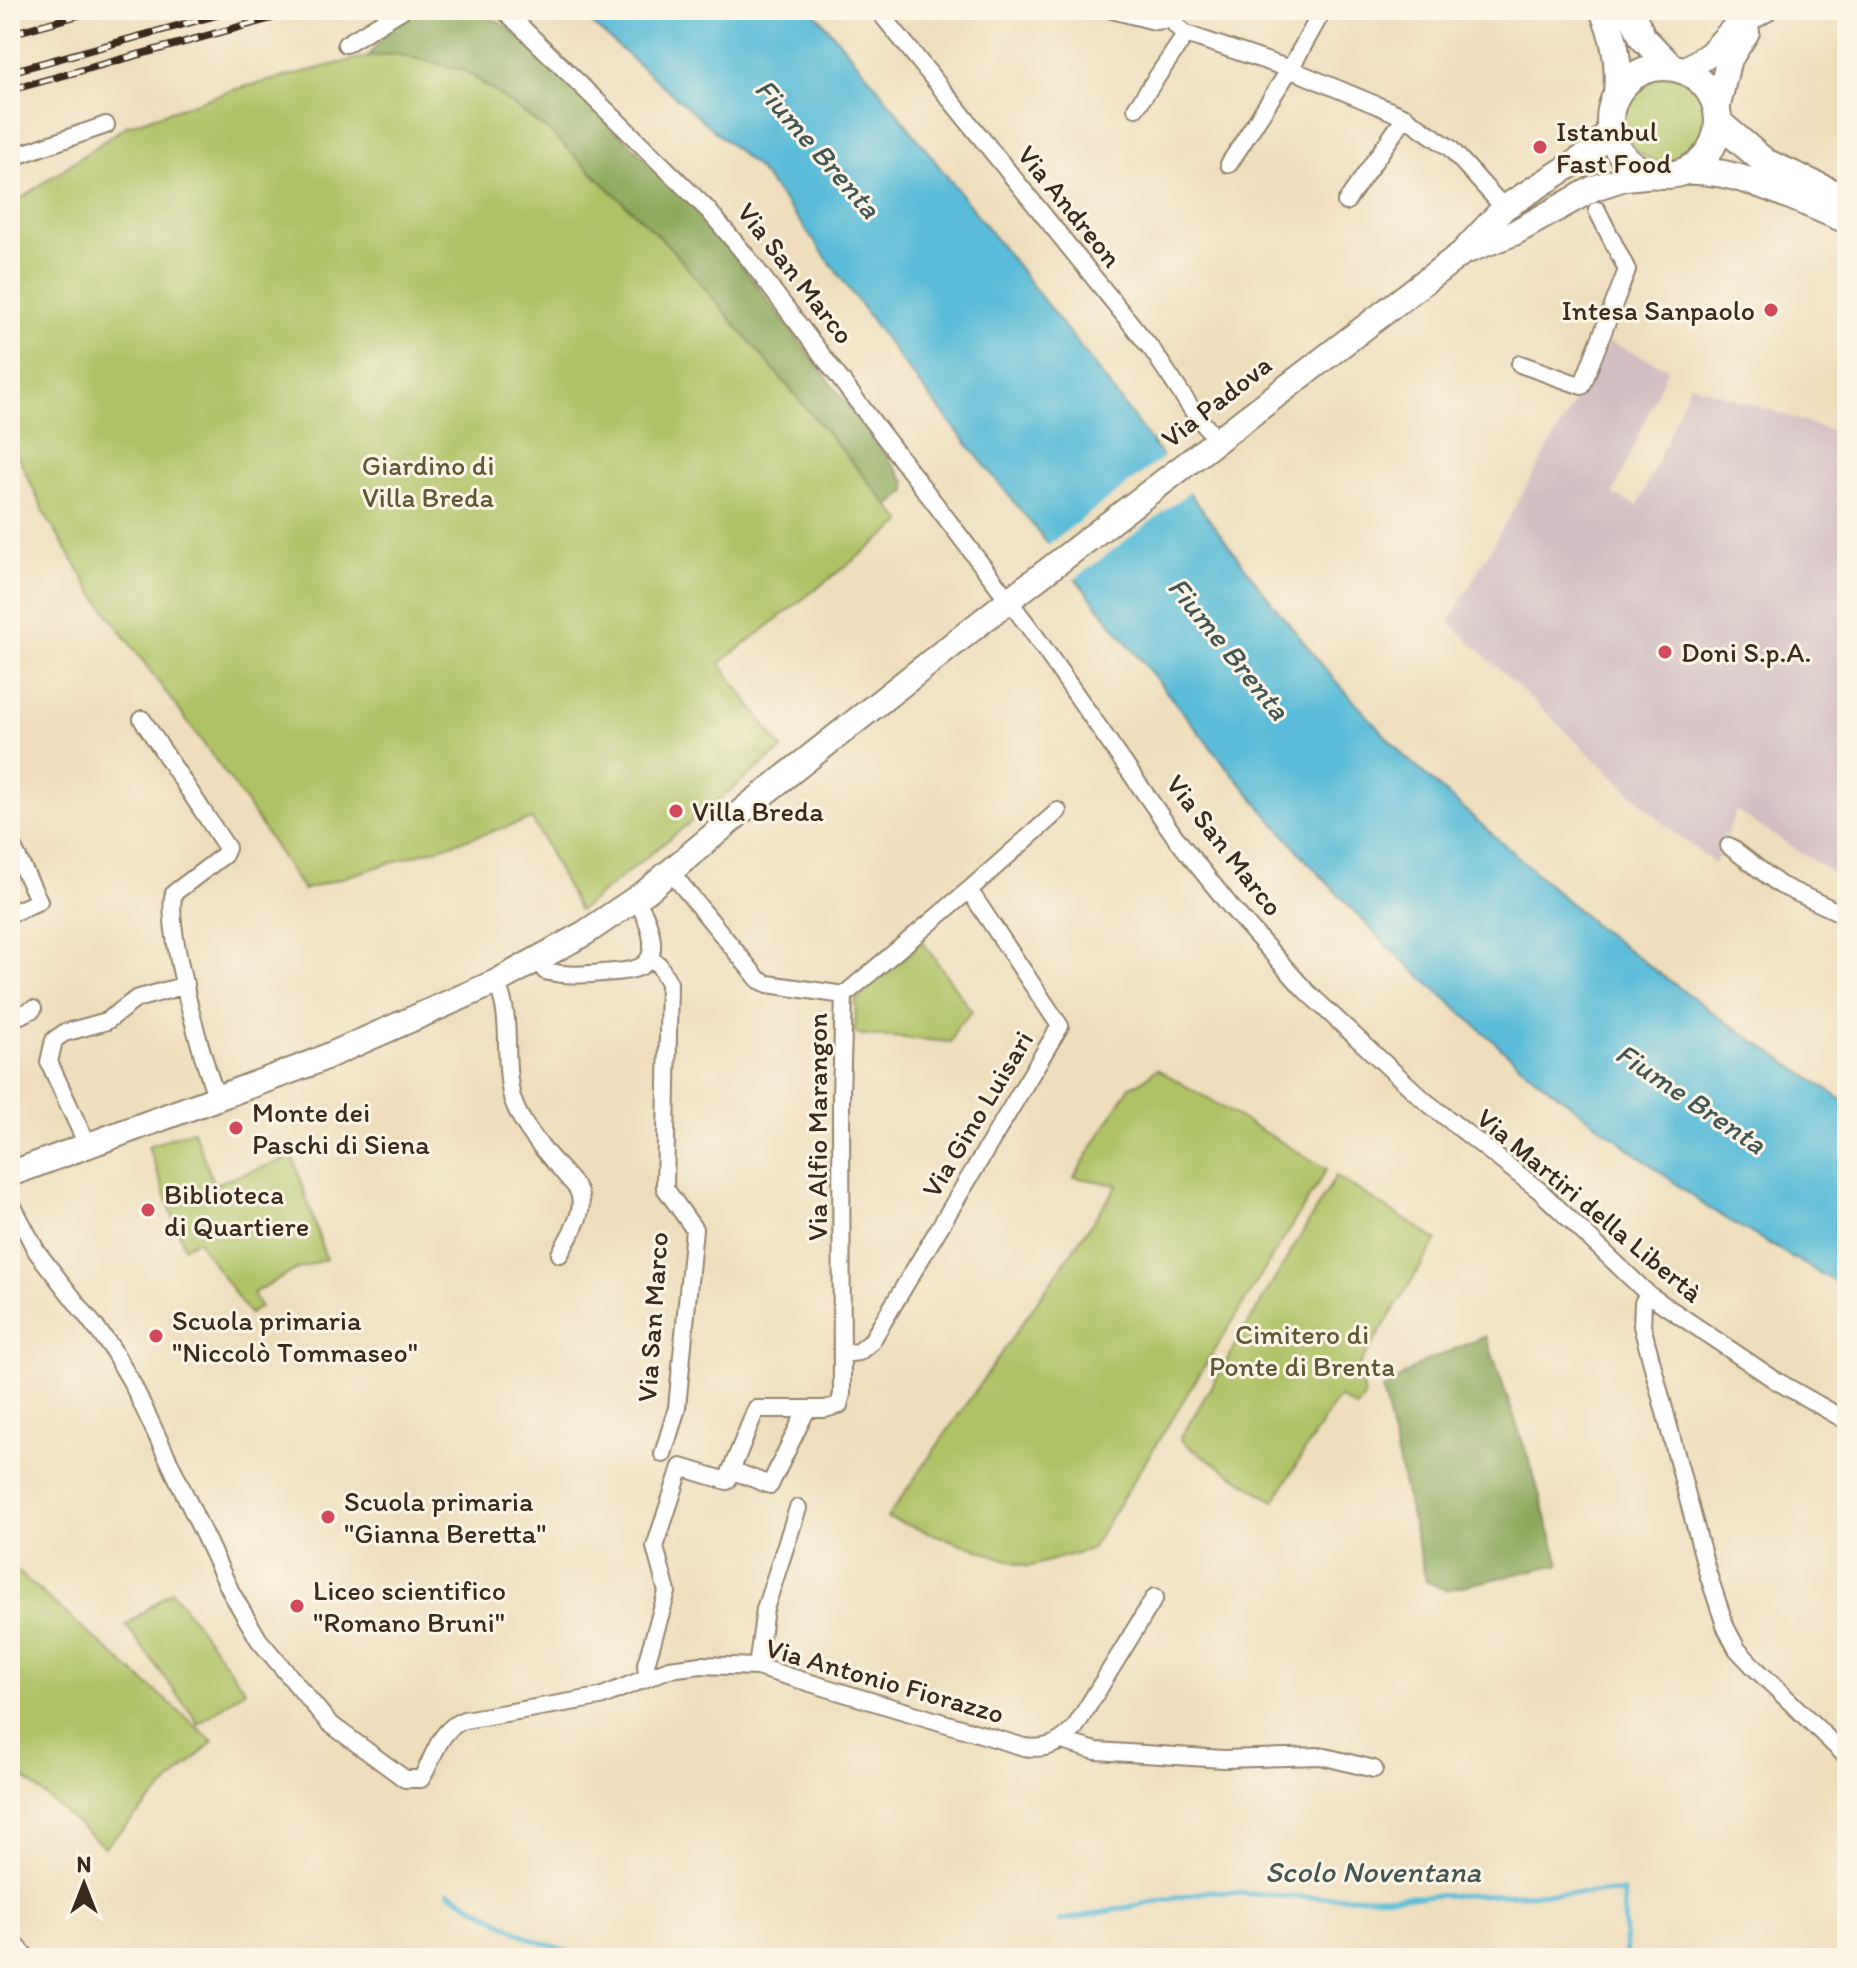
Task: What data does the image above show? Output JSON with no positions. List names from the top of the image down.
{
  "streets": {
    "main road": ["Via Padova"],
    "street": [
      "Via Andreon",
      "Via San Marco",
      "Via Gino Luisari",
      "Via Alfio Marangon",
      "Via Martiri della Libertà",
      "Via Antonio Fiorazzo"
    ]
  },
  "crossings": [
    ["Via Andreon", "Via Padova"],
    ["Via San Marco", "Via Padova"],
    ["Via San Marco", "Via Martiri della Libertà"],
    ["Via Gino Luisari", "Via Alfio Marangon"]
  ],
  "water": ["Fiume Brenta", "Scolo Noventana"],
  "parks": ["Giardino di Villa Breda", "Cimitero di Ponte di Brenta"],
  "places": [
    "Istanbul Fast Food",
    "Intesa Sanpaolo",
    "Doni S.p.A.",
    "Villa Breda",
    "Monte dei Paschi di Siena",
    "Biblioteca di Quartiere",
    "Scuola primaria \"Niccolò Tommaseo\"",
    "Scuola primaria \"Gianna Beretta\"",
    "Liceo scientifico \"Romano Bruni\""
  ],
  "north": "top"
}
